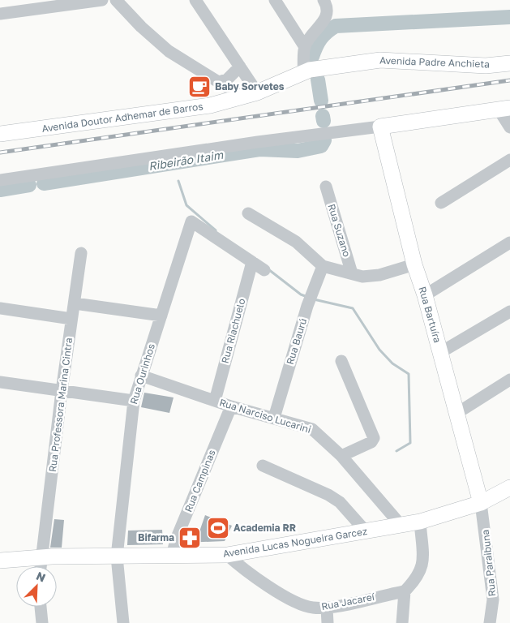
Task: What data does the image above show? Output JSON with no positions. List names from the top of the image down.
{
  "streets": {
    "main road": [
      "Avenida Padre Anchieta",
      "Avenida Doutor Adhemar de Barros",
      "Rua Bartuíra",
      "Avenida Lucas Nogueira Garcez"
    ],
    "street": [
      "Rua Suzano",
      "Rua Riachuelo",
      "Rua Baurú",
      "Rua Ourinhos",
      "Rua Professora Marina Cintra",
      "Rua Narciso Lucarini",
      "Rua Campinas",
      "Rua Paraibuna",
      "Rua Jacareí"
    ]
  },
  "crossings": [
    ["Avenida Padre Anchieta", "Avenida Doutor Adhemar de Barros"],
    ["Rua Bartuíra", "Avenida Lucas Nogueira Garcez"],
    ["Rua Bartuíra", "Rua Paraibuna"],
    ["Rua Riachuelo", "Rua Ourinhos"],
    ["Rua Riachuelo", "Rua Narciso Lucarini"],
    ["Rua Baurú", "Rua Narciso Lucarini"],
    ["Rua Ourinhos", "Rua Narciso Lucarini"],
    ["Rua Ourinhos", "Avenida Lucas Nogueira Garcez"],
    ["Rua Professora Marina Cintra", "Avenida Lucas Nogueira Garcez"],
    ["Rua Narciso Lucarini", "Rua Campinas"],
    ["Rua Narciso Lucarini", "Avenida Lucas Nogueira Garcez"],
    ["Rua Campinas", "Avenida Lucas Nogueira Garcez"],
    ["Avenida Lucas Nogueira Garcez", "Rua Paraibuna"],
    ["Avenida Lucas Nogueira Garcez", "Rua Jacareí"]
  ],
  "water": ["Ribeirão Itaim"],
  "places": {
    "cafe": ["Baby Sorvetes"],
    "sports": ["Academia RR"],
    "pharmacy": ["Bifarma"]
  },
  "north": "top right"
}
